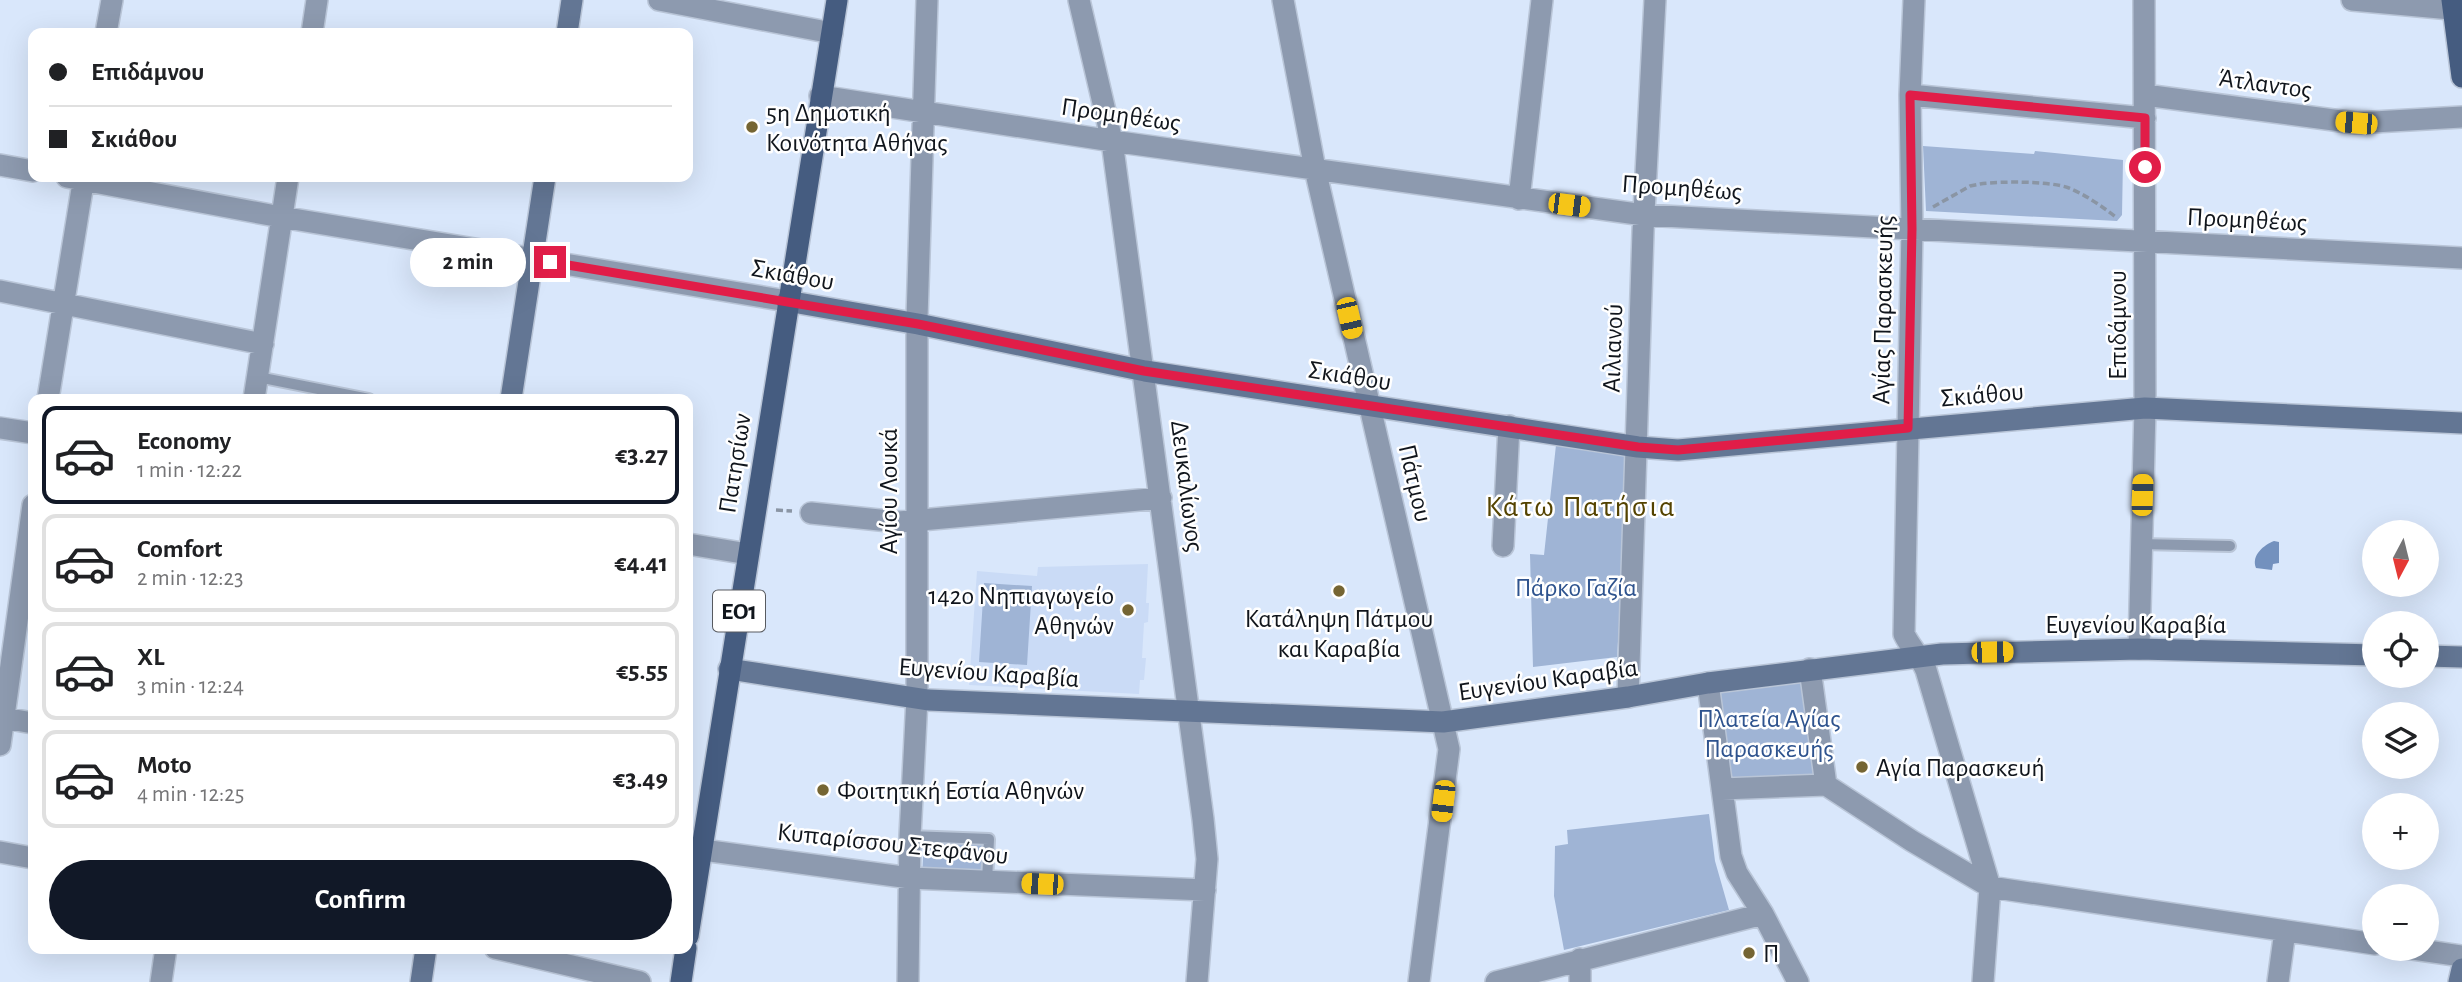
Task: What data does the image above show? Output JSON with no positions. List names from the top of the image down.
{
  "streets": {
    "main road": ["Πατησίων", "ΕΟ1"],
    "street": [
      "Άτλαντος",
      "Προμηθέως",
      "Σκιάθου",
      "Αγίας Παρασκευής",
      "Επιδάμνου",
      "Αιλιανού",
      "Πάτμου",
      "Δευκαλίωνος",
      "Αγίου Λουκά",
      "Ευγενίου Καραβία",
      "Κυπαρίσσου Στεφάνου"
    ]
  },
  "crossings": [
    ["Άτλαντος", "Επιδάμνου"],
    ["Προμηθέως", "Αγίας Παρασκευής"],
    ["Προμηθέως", "Επιδάμνου"],
    ["Προμηθέως", "Αιλιανού"],
    ["Προμηθέως", "Πατησίων"],
    ["Προμηθέως", "Πάτμου"],
    ["Προμηθέως", "Δευκαλίωνος"],
    ["Προμηθέως", "Αγίου Λουκά"],
    ["Σκιάθου", "Αγίας Παρασκευής"],
    ["Σκιάθου", "Επιδάμνου"],
    ["Σκιάθου", "Αιλιανού"],
    ["Σκιάθου", "Πατησίων"],
    ["Σκιάθου", "Πάτμου"],
    ["Σκιάθου", "Δευκαλίωνος"],
    ["Σκιάθου", "Αγίου Λουκά"],
    ["Αγίας Παρασκευής", "Ευγενίου Καραβία"],
    ["Επιδάμνου", "Ευγενίου Καραβία"],
    ["Αιλιανού", "Ευγενίου Καραβία"],
    ["Πατησίων", "Ευγενίου Καραβία"],
    ["Πατησίων", "Κυπαρίσσου Στεφάνου"],
    ["Πάτμου", "Ευγενίου Καραβία"],
    ["Δευκαλίωνος", "Ευγενίου Καραβία"],
    ["Δευκαλίωνος", "Κυπαρίσσου Στεφάνου"],
    ["Αγίου Λουκά", "Ευγενίου Καραβία"],
    ["Αγίου Λουκά", "Κυπαρίσσου Στεφάνου"]
  ],
  "districts": ["Κάτω Πατήσια"],
  "parks": ["Πάρκο Γαζία", "Πλατεία Αγίας Παρασκευής"],
  "places": [
    "5η Δημοτική Κοινότητα Αθήνας",
    "Κατάληψη Πάτμου και Καραβία",
    "142ο Νηπιαγωγείο Αθηνών",
    "Αγία Παρασκευή",
    "Φοιτητική Εστία Αθηνών",
    "Π"
  ],
  "north": "bottom",
  "page": {
    "banner": ["Επιδάμνου", "Σκιάθου"],
    "bubble": "2 min",
    "list": [
      {
        "name": "Economy",
        "note": "1 min · 12:22",
        "value": "€3.27"
      },
      {
        "name": "Comfort",
        "note": "2 min · 12:23",
        "value": "€4.41"
      },
      {
        "name": "XL",
        "note": "3 min · 12:24",
        "value": "€5.55"
      },
      {
        "name": "Moto",
        "note": "4 min · 12:25",
        "value": "€3.49"
      }
    ],
    "map_buttons": ["+", "−"],
    "buttons": "Confirm"
  }
}
